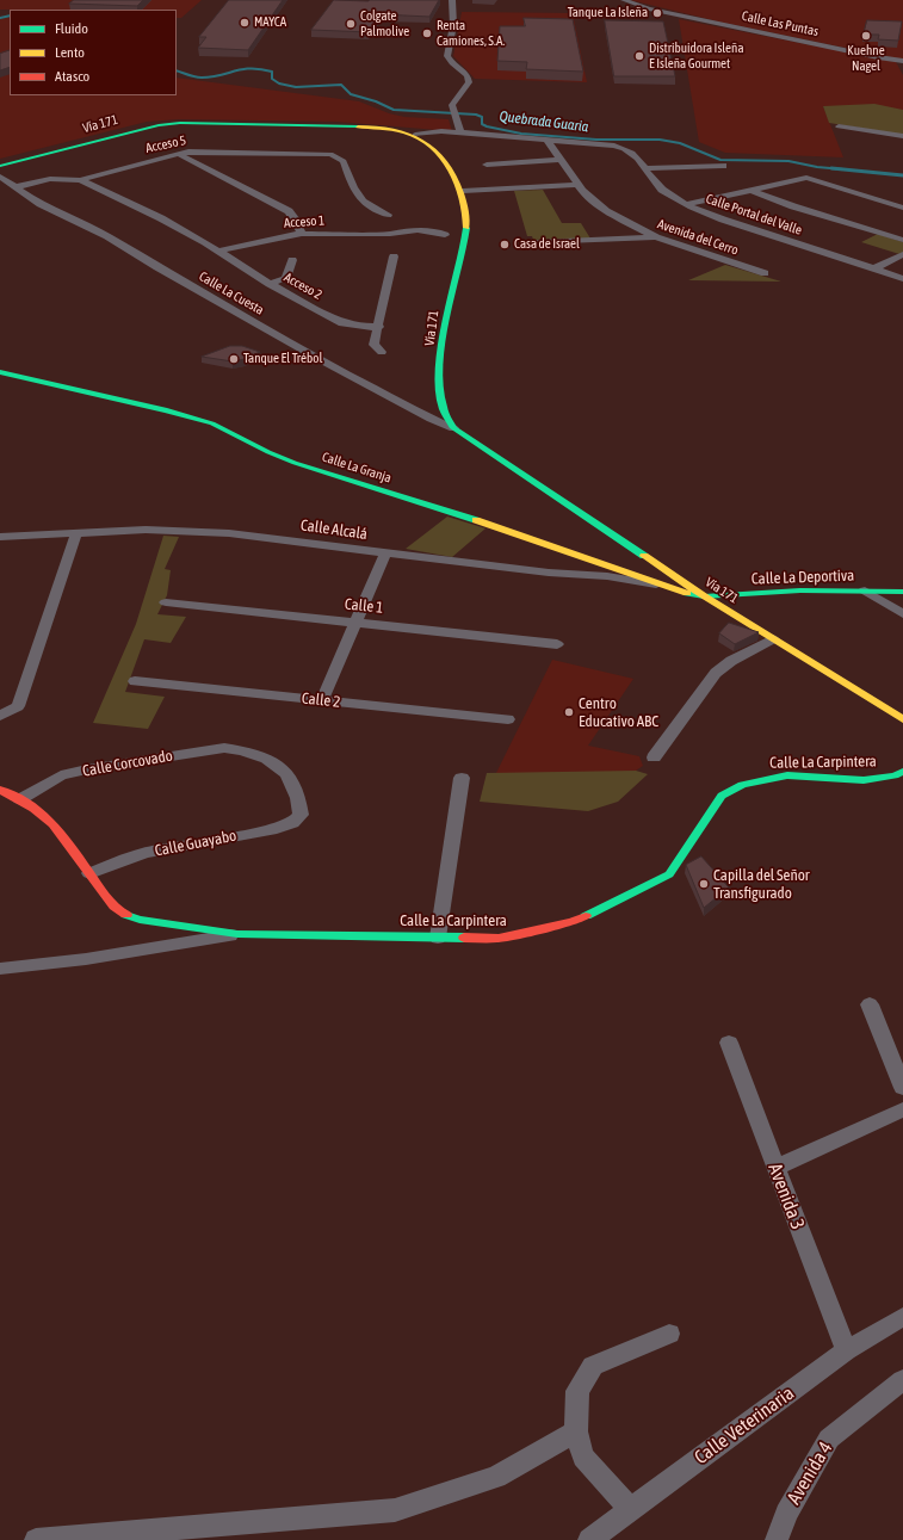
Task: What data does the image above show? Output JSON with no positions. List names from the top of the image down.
{
  "streets": {
    "main road": [
      "Vía 171",
      "Calle La Granja",
      "Calle La Deportiva",
      "Calle La Carpintera"
    ],
    "street": [
      "Calle Las Puntas",
      "Acceso 5",
      "Calle Portal del Valle",
      "Acceso 1",
      "Avenida del Cerro",
      "Acceso 2",
      "Calle La Cuesta",
      "Calle Alcalá",
      "Calle 1",
      "Calle 2",
      "Calle Corcovado",
      "Calle Guayabo",
      "Avenida 3",
      "Calle Veterinaria",
      "Avenida 4"
    ]
  },
  "crossings": [
    ["Vía 171", "Calle Portal del Valle"],
    ["Vía 171", "Acceso 1"],
    ["Vía 171", "Calle La Cuesta"],
    ["Vía 171", "Calle La Granja"],
    ["Vía 171", "Calle La Deportiva"],
    ["Calle Portal del Valle", "Avenida del Cerro"],
    ["Acceso 1", "Acceso 2"],
    ["Calle La Granja", "Calle Alcalá"],
    ["Calle La Granja", "Calle La Deportiva"],
    ["Calle La Carpintera", "Calle Corcovado"],
    ["Calle La Carpintera", "Calle Guayabo"],
    ["Calle Corcovado", "Calle Guayabo"],
    ["Avenida 3", "Calle Veterinaria"]
  ],
  "water": ["Quebrada Guaria"],
  "places": [
    "Tanque La Isleña",
    "MAYCA",
    "Colgate Palmolive",
    "Renta Camiones, S.A.",
    "Kuehne Nagel",
    "Distribuidora Isleña E Isleña Gourmet",
    "Casa de Israel",
    "Tanque El Trébol",
    "Centro Educativo ABC",
    "Capilla del Señor Transfigurado"
  ],
  "legend": ["Fluido", "Lento", "Atasco"]
}
